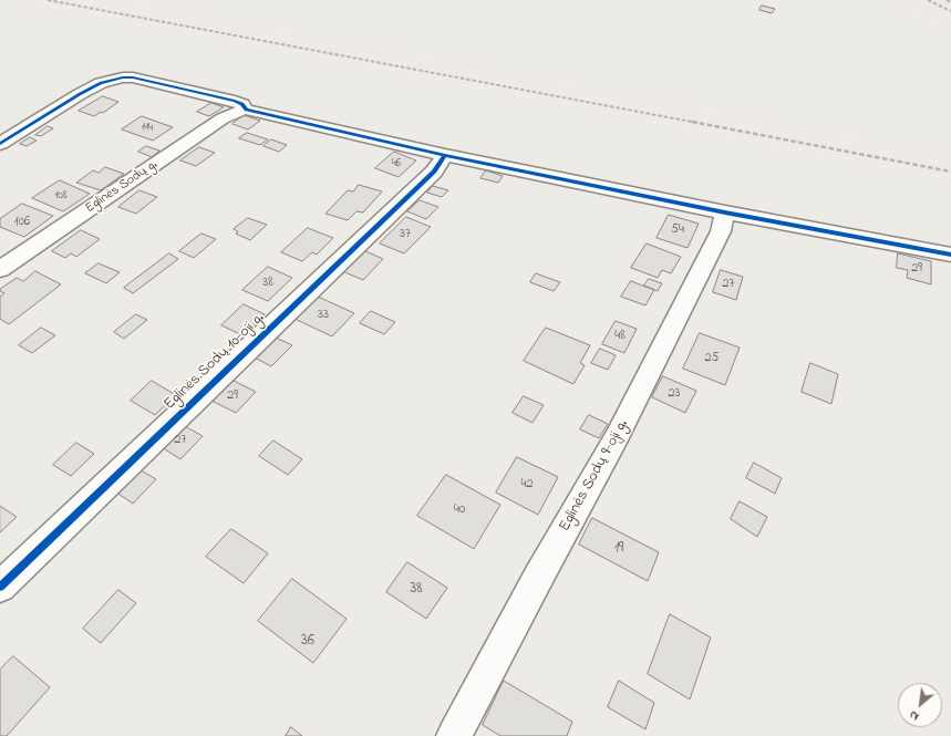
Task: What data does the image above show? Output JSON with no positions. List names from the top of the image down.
{
  "streets": {
    "street": ["Eglinės Sodų g.", "Eglinės Sodų 10-oji g.", "Eglinės Sodų 9-oji g."]
  },
  "house_numbers": [
    "114",
    "46",
    "108",
    "106",
    "54",
    "37",
    "29",
    "38",
    "27",
    "33",
    "48",
    "25",
    "23",
    "29",
    "27",
    "42",
    "40",
    "19",
    "38",
    "36"
  ],
  "north": "bottom left"
}
